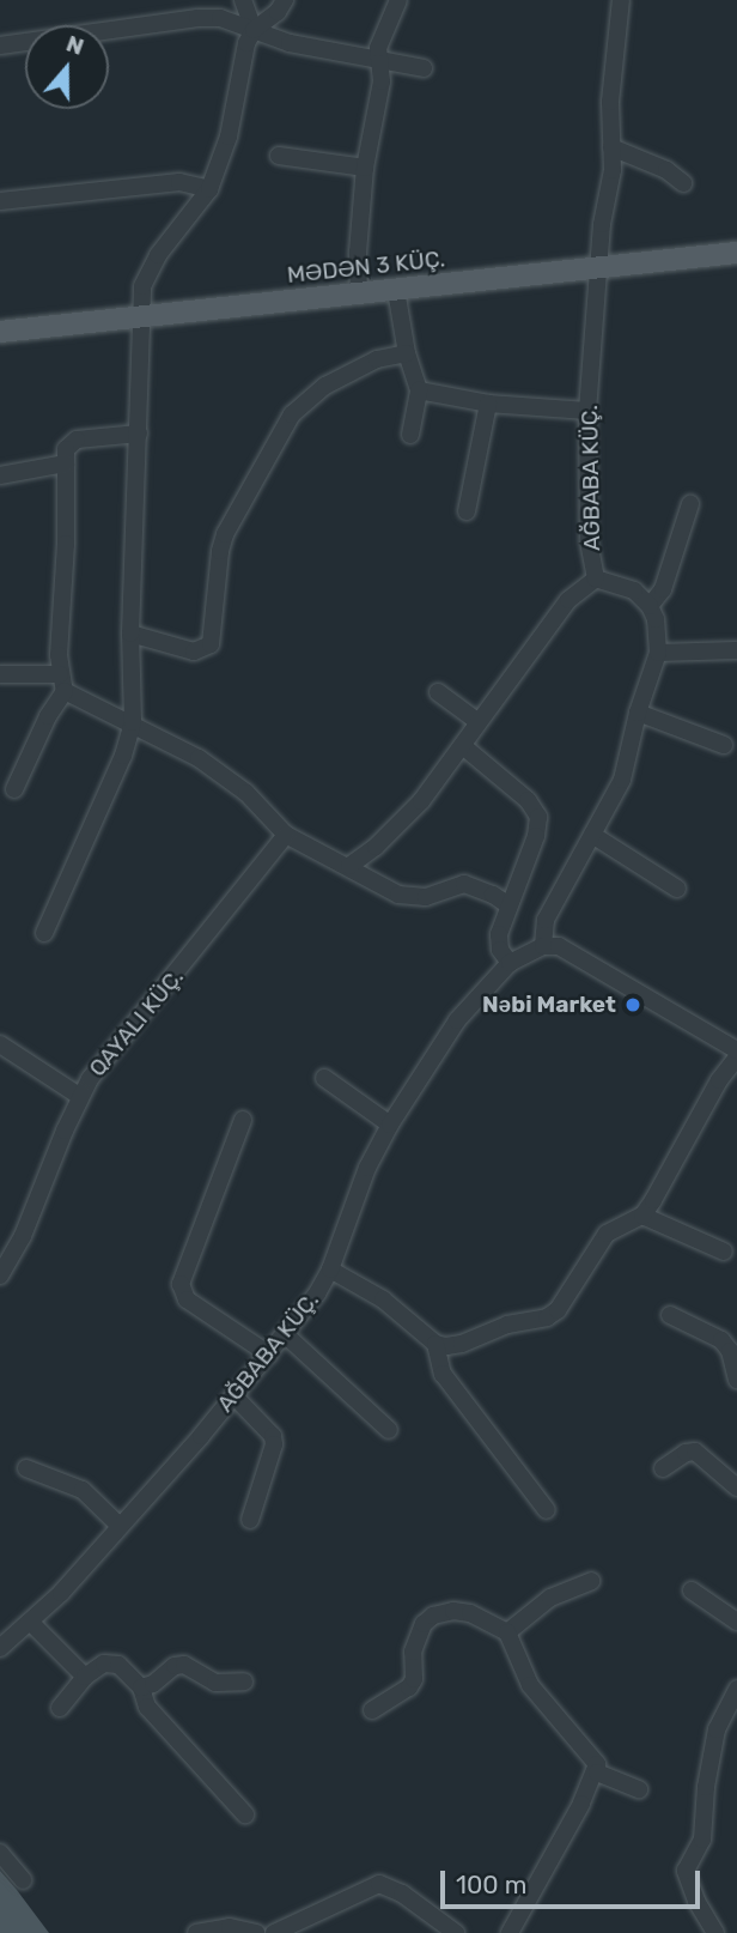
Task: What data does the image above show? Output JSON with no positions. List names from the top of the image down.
{
  "streets": {
    "main road": ["MƏDƏN 3 KÜÇ."],
    "street": ["AĞBABA KÜÇ."]
  },
  "crossings": [
    ["MƏDƏN 3 KÜÇ.", "AĞBABA KÜÇ."]
  ],
  "places": ["Nəbi Market"],
  "scale_bar": "100 m",
  "north": "top"
}
